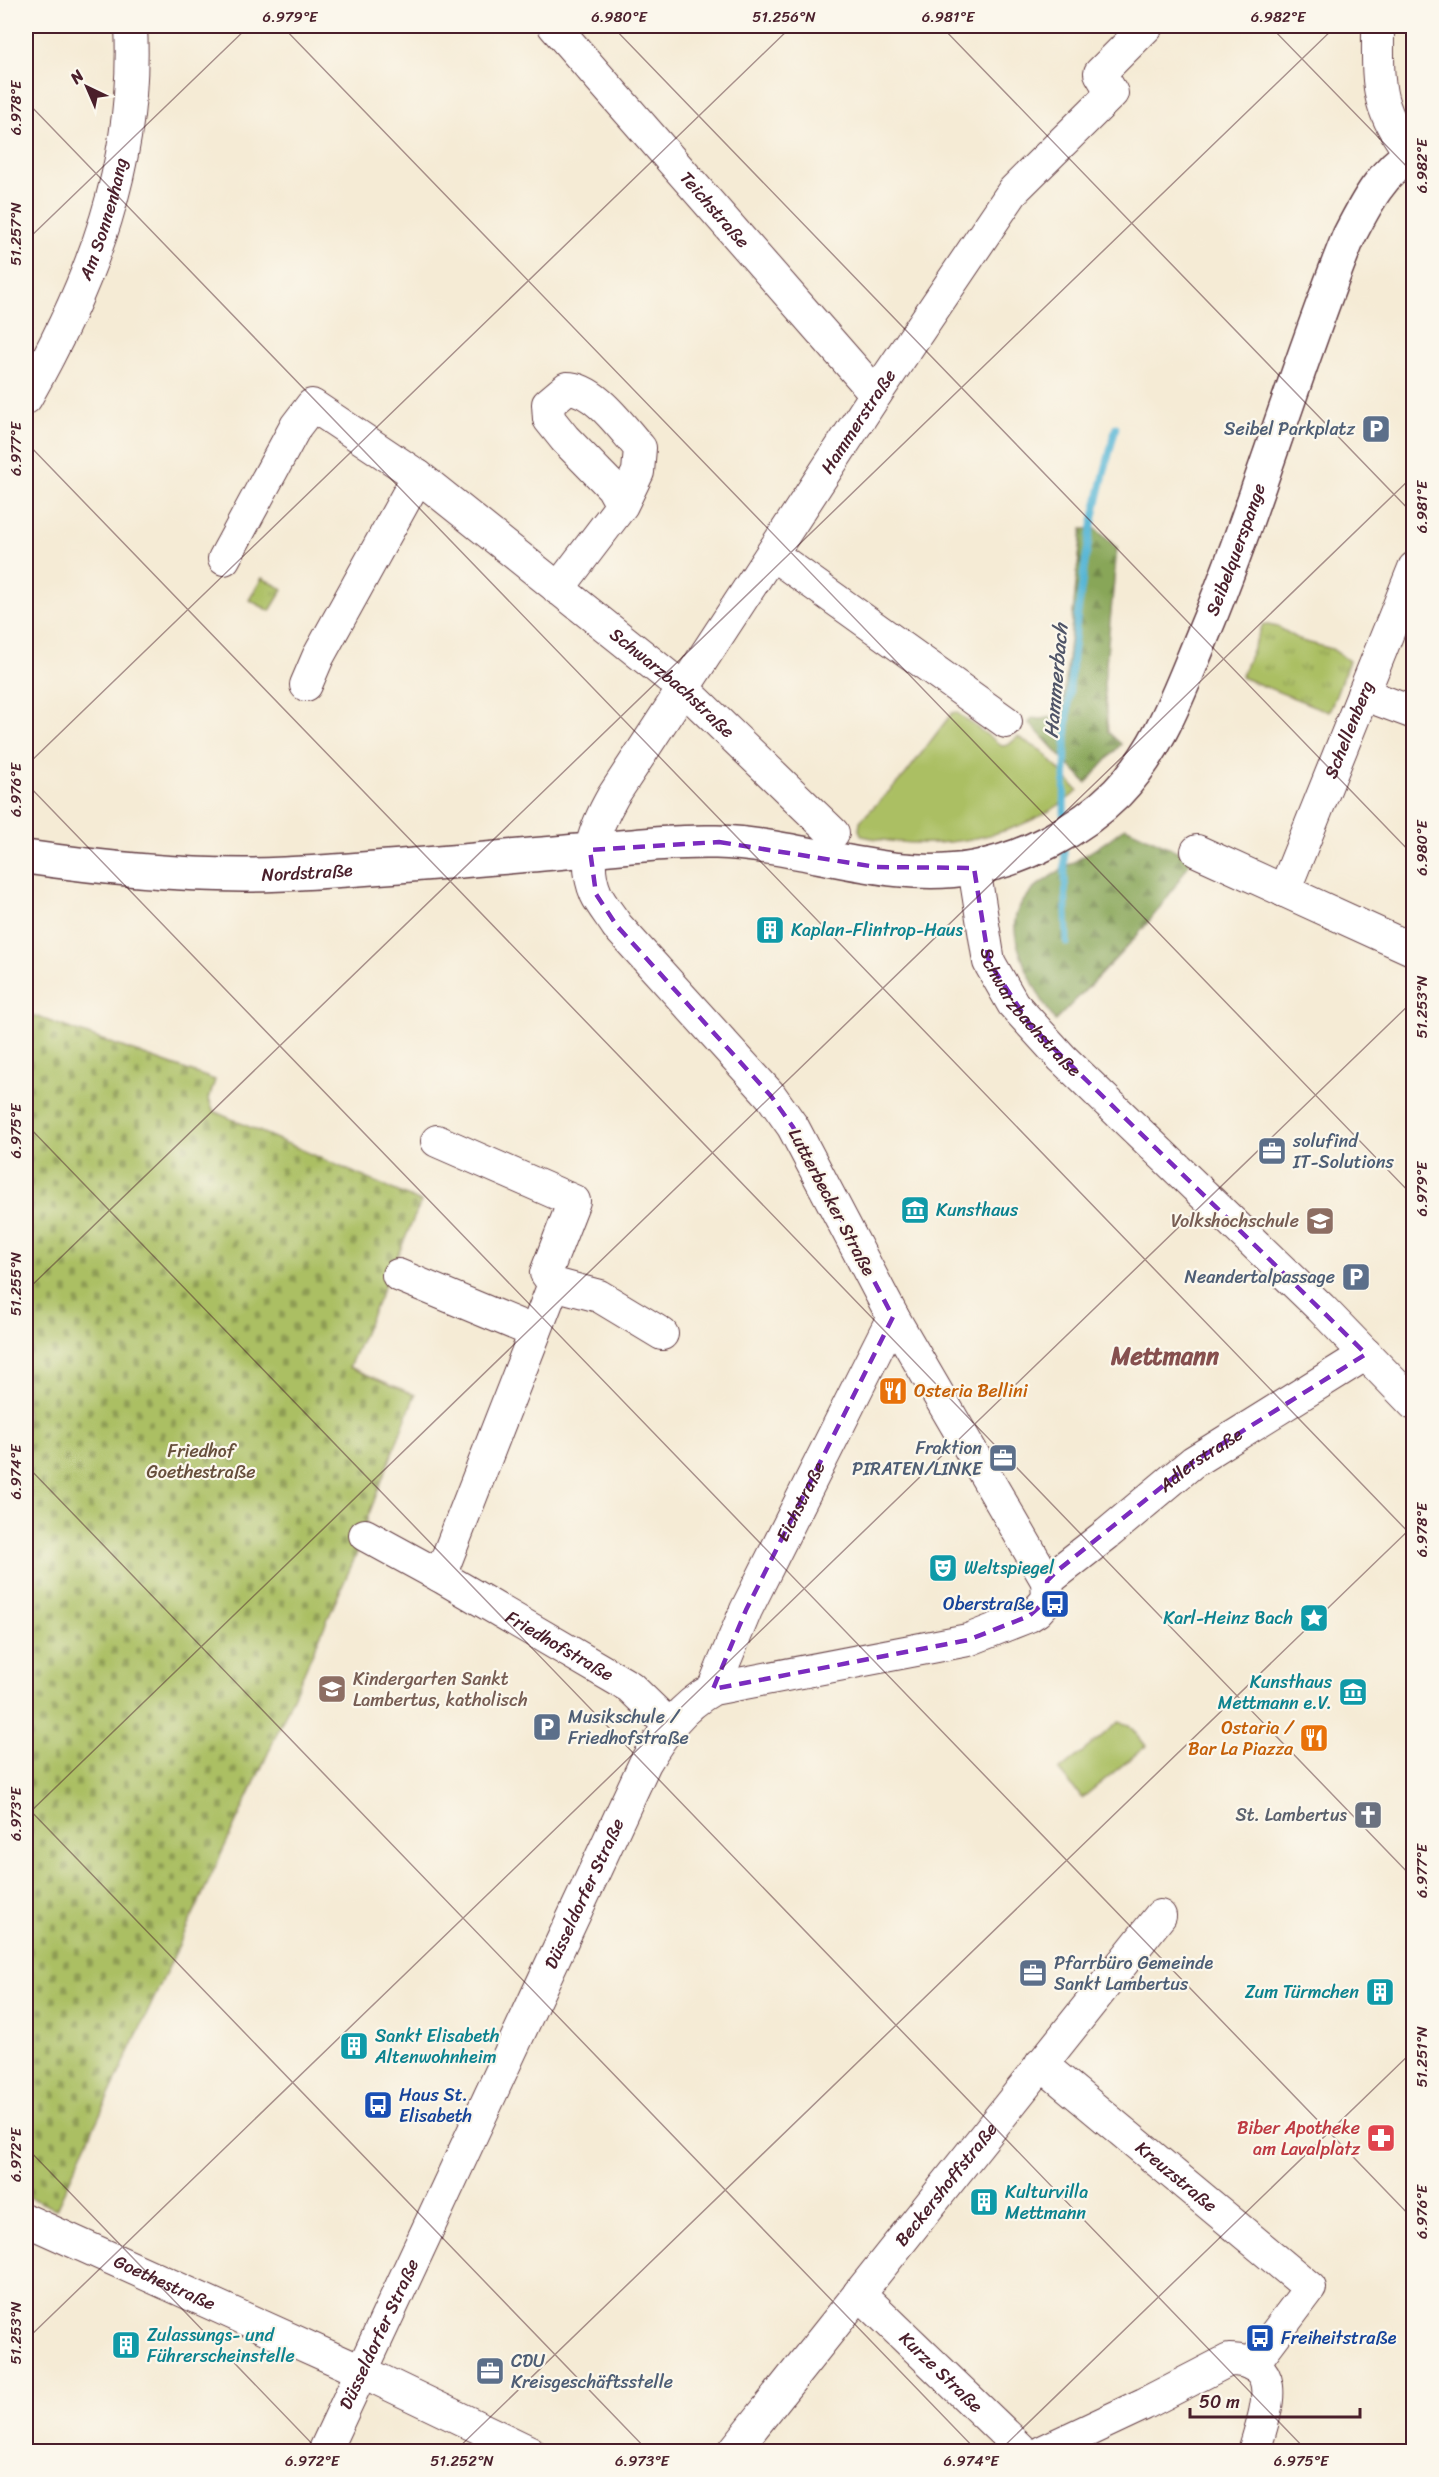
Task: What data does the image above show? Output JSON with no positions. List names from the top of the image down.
{
  "streets": {
    "main road": ["Seibelquerspange", "Nordstraße"],
    "street": [
      "Teichstraße",
      "Am Sonnenhang",
      "Hammerstraße",
      "Schwarzbachstraße",
      "Schellenberg",
      "Lutterbecker Straße",
      "Adlerstraße",
      "Eichstraße",
      "Friedhofstraße",
      "Düsseldorfer Straße",
      "Kreuzstraße",
      "Beckershoffstraße",
      "Goethestraße",
      "Kurze Straße"
    ]
  },
  "crossings": [
    ["Teichstraße", "Hammerstraße"],
    ["Hammerstraße", "Schwarzbachstraße"],
    ["Hammerstraße", "Nordstraße"],
    ["Hammerstraße", "Lutterbecker Straße"],
    ["Seibelquerspange", "Schwarzbachstraße"],
    ["Schwarzbachstraße", "Adlerstraße"],
    ["Nordstraße", "Lutterbecker Straße"],
    ["Lutterbecker Straße", "Adlerstraße"],
    ["Lutterbecker Straße", "Eichstraße"],
    ["Lutterbecker Straße", "Düsseldorfer Straße"],
    ["Adlerstraße", "Düsseldorfer Straße"],
    ["Eichstraße", "Düsseldorfer Straße"],
    ["Friedhofstraße", "Düsseldorfer Straße"],
    ["Düsseldorfer Straße", "Goethestraße"],
    ["Kreuzstraße", "Beckershoffstraße"],
    ["Beckershoffstraße", "Kurze Straße"]
  ],
  "districts": ["Mettmann"],
  "water": ["Hammerbach"],
  "parks": ["Friedhof Goethestraße"],
  "places": {
    "parking": ["Seibel Parkplatz", "Neandertalpassage", "Musikschule / Friedhofstraße"],
    "building": [
      "Kaplan-Flintrop-Haus",
      "Zum Türmchen",
      "Sankt Elisabeth Altenwohnheim",
      "Kulturvilla Mettmann",
      "Zulassungs- und Führerscheinstelle"
    ],
    "office": [
      "solufind IT-Solutions",
      "Fraktion PIRATEN/LINKE",
      "Pfarrbüro Gemeinde Sankt Lambertus",
      "CDU Kreisgeschäftsstelle"
    ],
    "museum": ["Kunsthaus", "Kunsthaus Mettmann e.V."],
    "school or university": ["Volkshochschule", "Kindergarten Sankt Lambertus, katholisch"],
    "restaurant": ["Osteria Bellini", "Ostaria / Bar La Piazza"],
    "theatre": ["Weltspiegel"],
    "bus stop": ["Oberstraße", "Haus St. Elisabeth", "Freiheitstraße"],
    "place": ["Karl-Heinz Bach"],
    "church": ["St. Lambertus"],
    "pharmacy": ["Biber Apotheke am Lavalplatz"]
  },
  "scale_bar": "50 m",
  "north": "top left",
  "coordinates": [
    "6.979°E",
    "6.980°E",
    "51.256°N",
    "6.981°E",
    "6.982°E",
    "6.978°E",
    "51.257°N",
    "6.977°E",
    "6.976°E",
    "51.253°N",
    "6.975°E",
    "51.255°N",
    "6.974°E",
    "6.973°E",
    "51.251°N",
    "6.972°E",
    "51.252°N"
  ]
}
